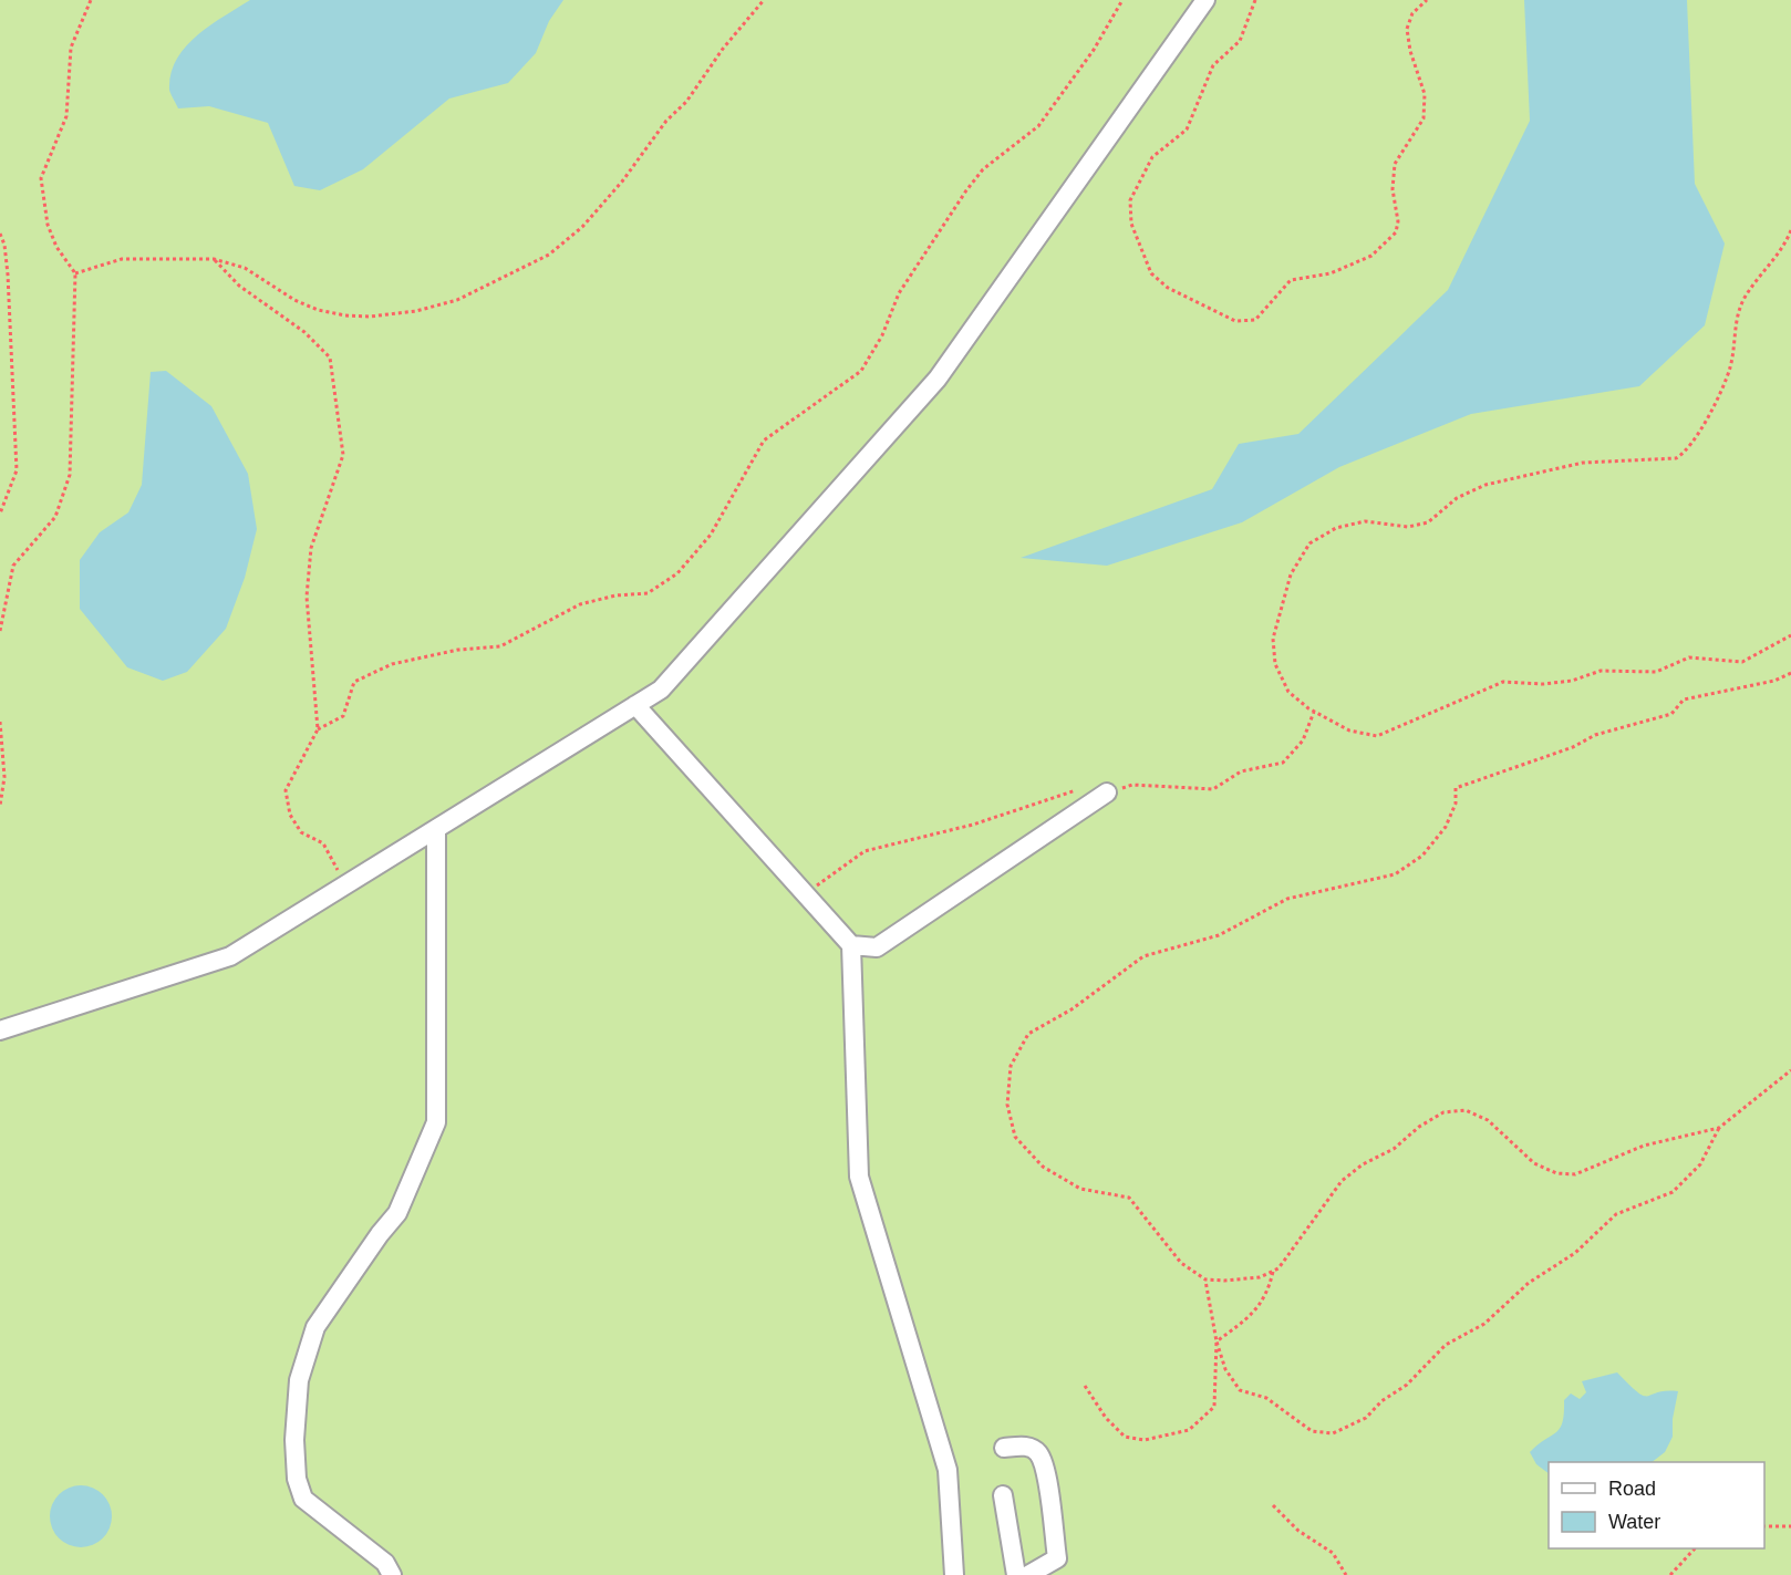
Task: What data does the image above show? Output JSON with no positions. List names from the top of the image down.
{
  "legend": ["Road", "Water"]
}
